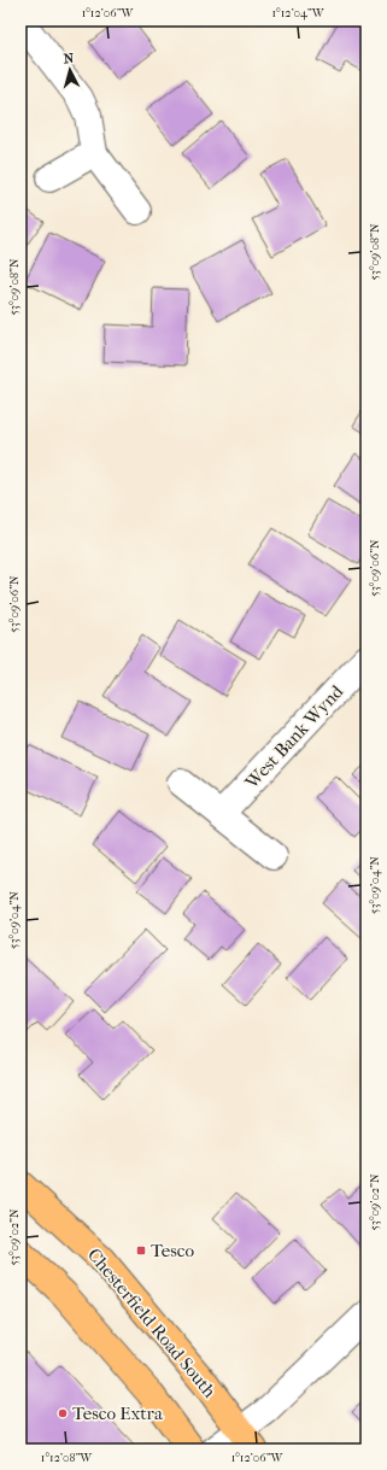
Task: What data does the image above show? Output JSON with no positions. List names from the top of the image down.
{
  "streets": {
    "highway": ["Chesterfield Road South"],
    "street": ["West Bank Wynd"]
  },
  "places": {
    "transit": ["Tesco"],
    "other": ["Tesco Extra"]
  },
  "north": "top",
  "coordinates": [
    "1°12'06\"W",
    "1°12'04\"W",
    "53°09'08\"N",
    "53°09'06\"N",
    "53°09'04\"N",
    "53°09'02\"N",
    "1°12'08\"W"
  ]
}
